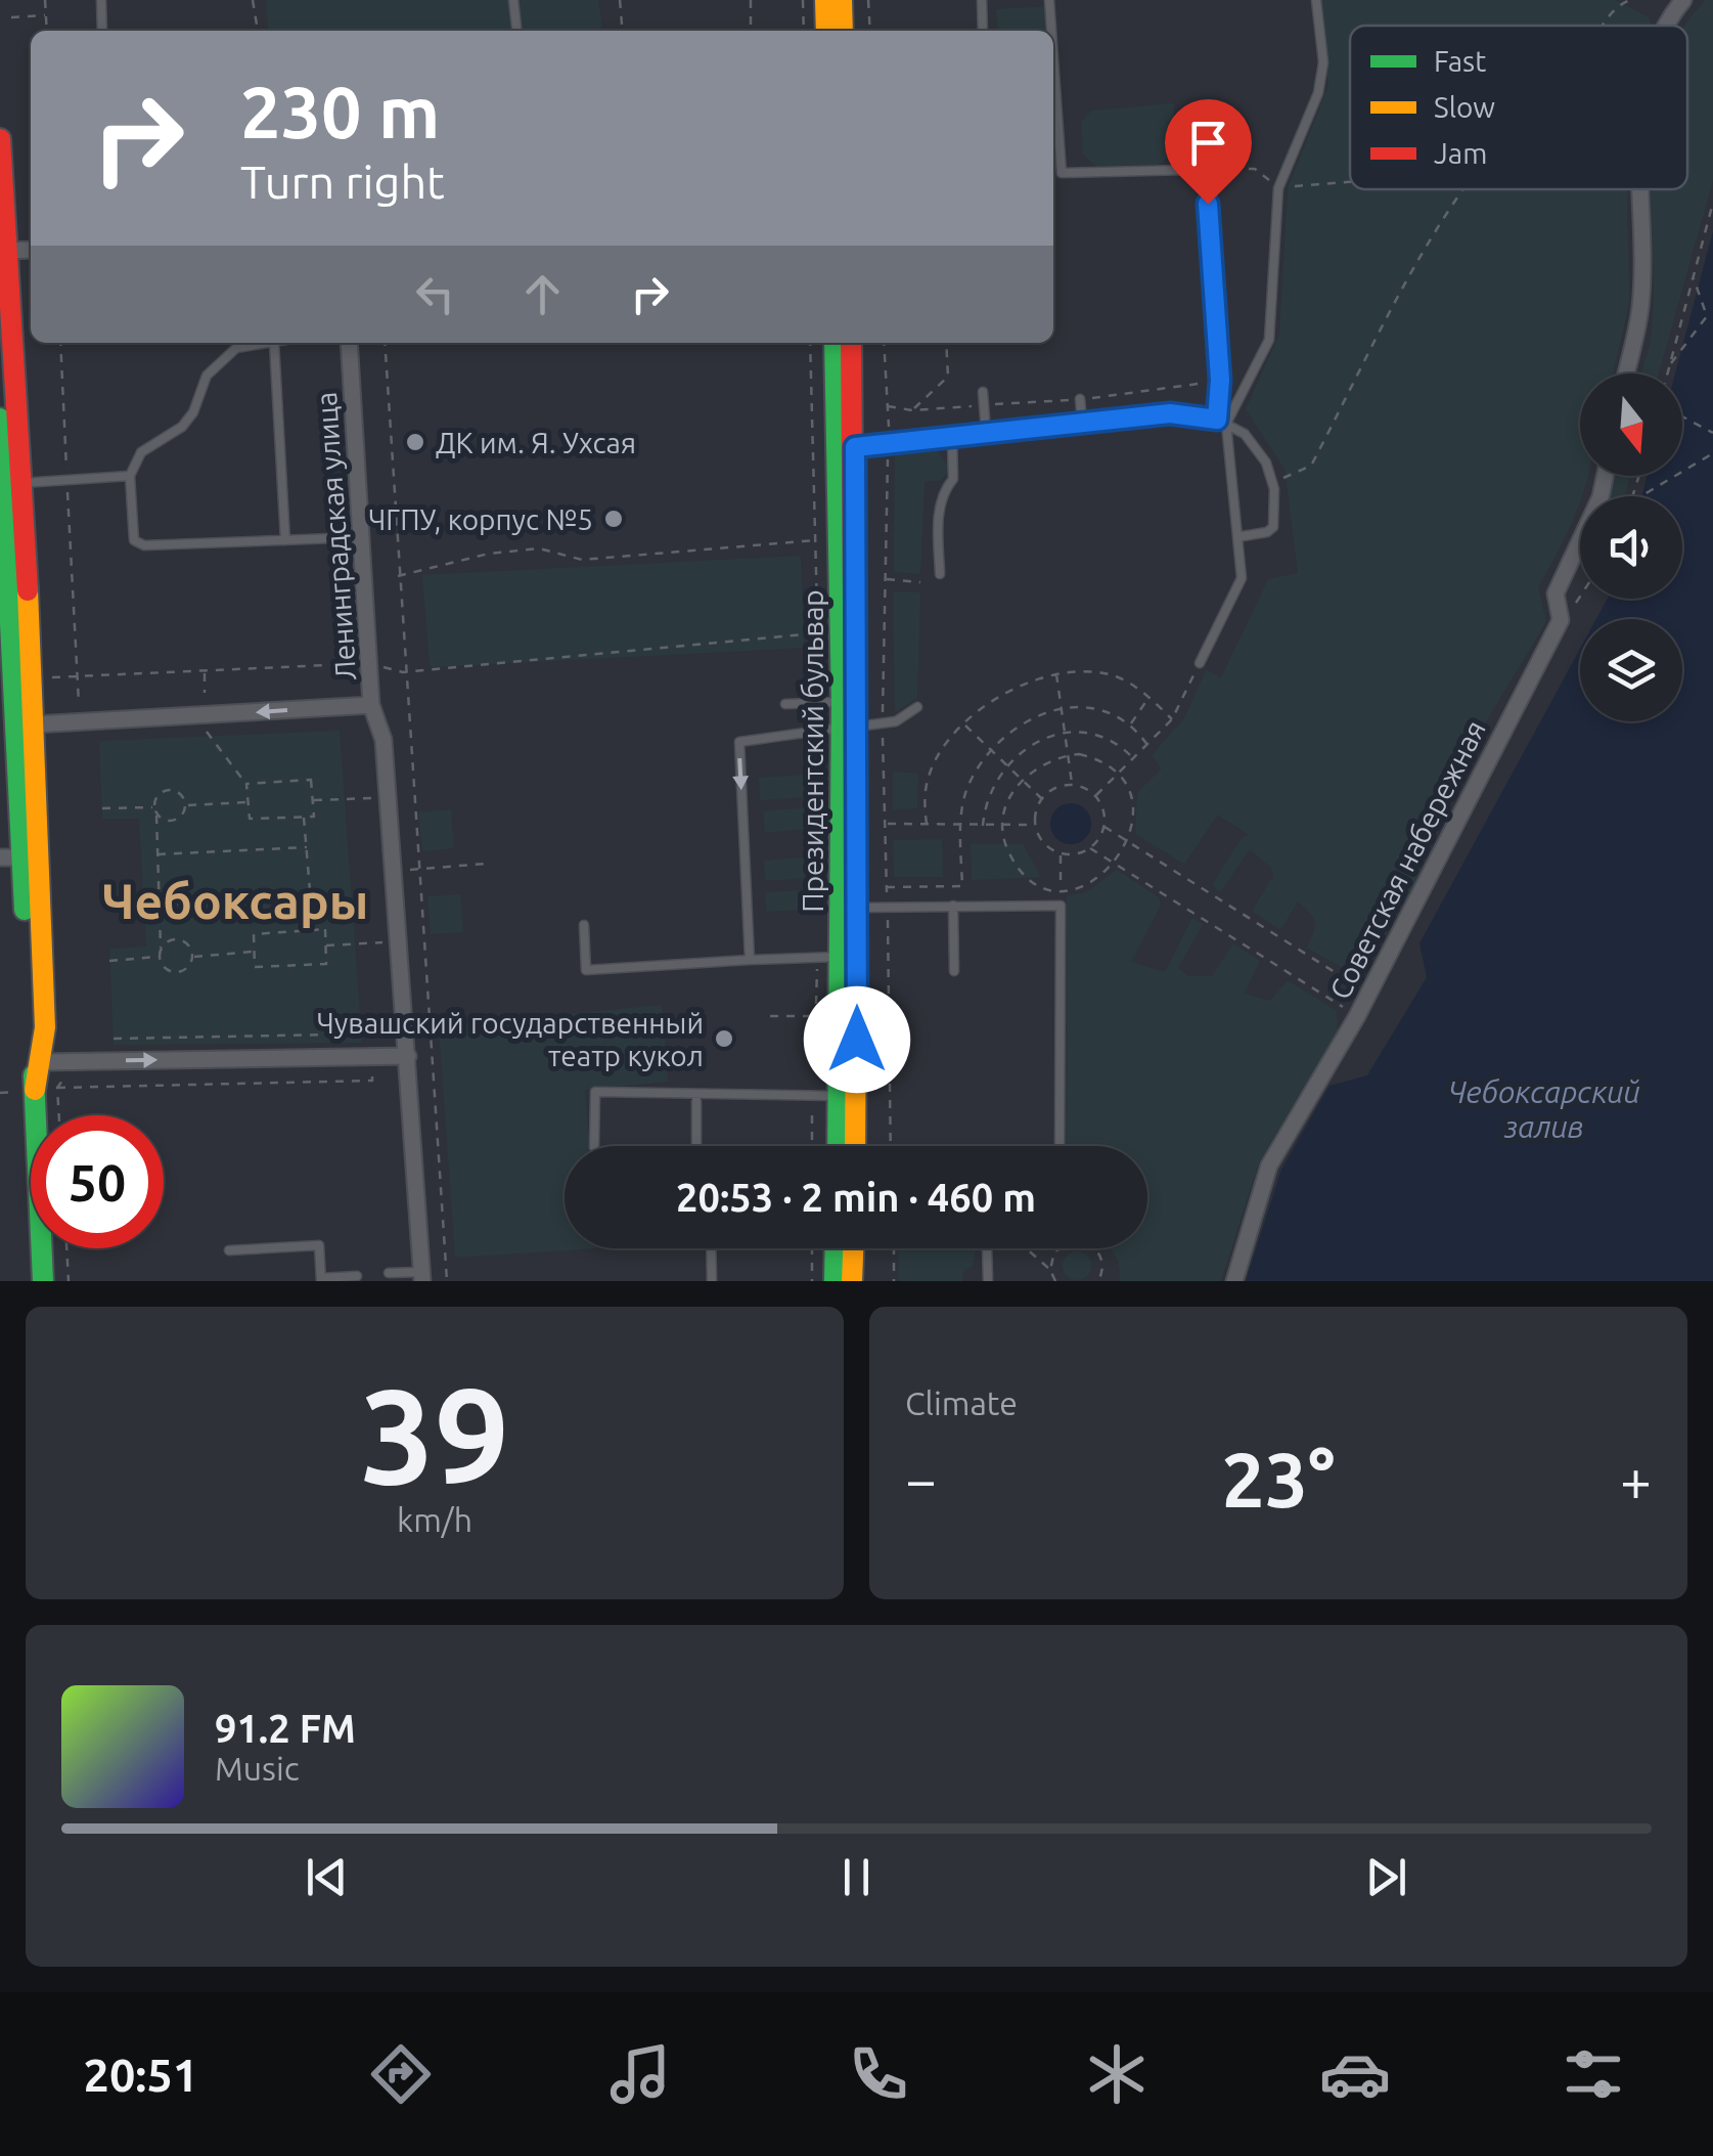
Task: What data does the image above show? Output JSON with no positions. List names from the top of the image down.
{
  "streets": {
    "main road": ["Президентский бульвар"],
    "street": ["Ленинградская улица", "Советская набережная"]
  },
  "districts": ["Чебоксары"],
  "water": ["Чебоксарский залив"],
  "places": ["ДК им. Я. Ухсая", "ЧГПУ, корпус №5", "Чувашский государственный театр кукол"],
  "legend": ["Fast", "Slow", "Jam"],
  "north": "bottom",
  "page": {
    "turn": ["230 m", "Turn right"],
    "limit": "50",
    "trip": "20:53 · 2 min · 460 m",
    "tile": [
      ["39", "km/h"],
      "Climate"
    ],
    "heat": ["−", "23°", "+"],
    "song": ["91.2 FM", "Music"],
    "tabs": "20:51"
  }
}
